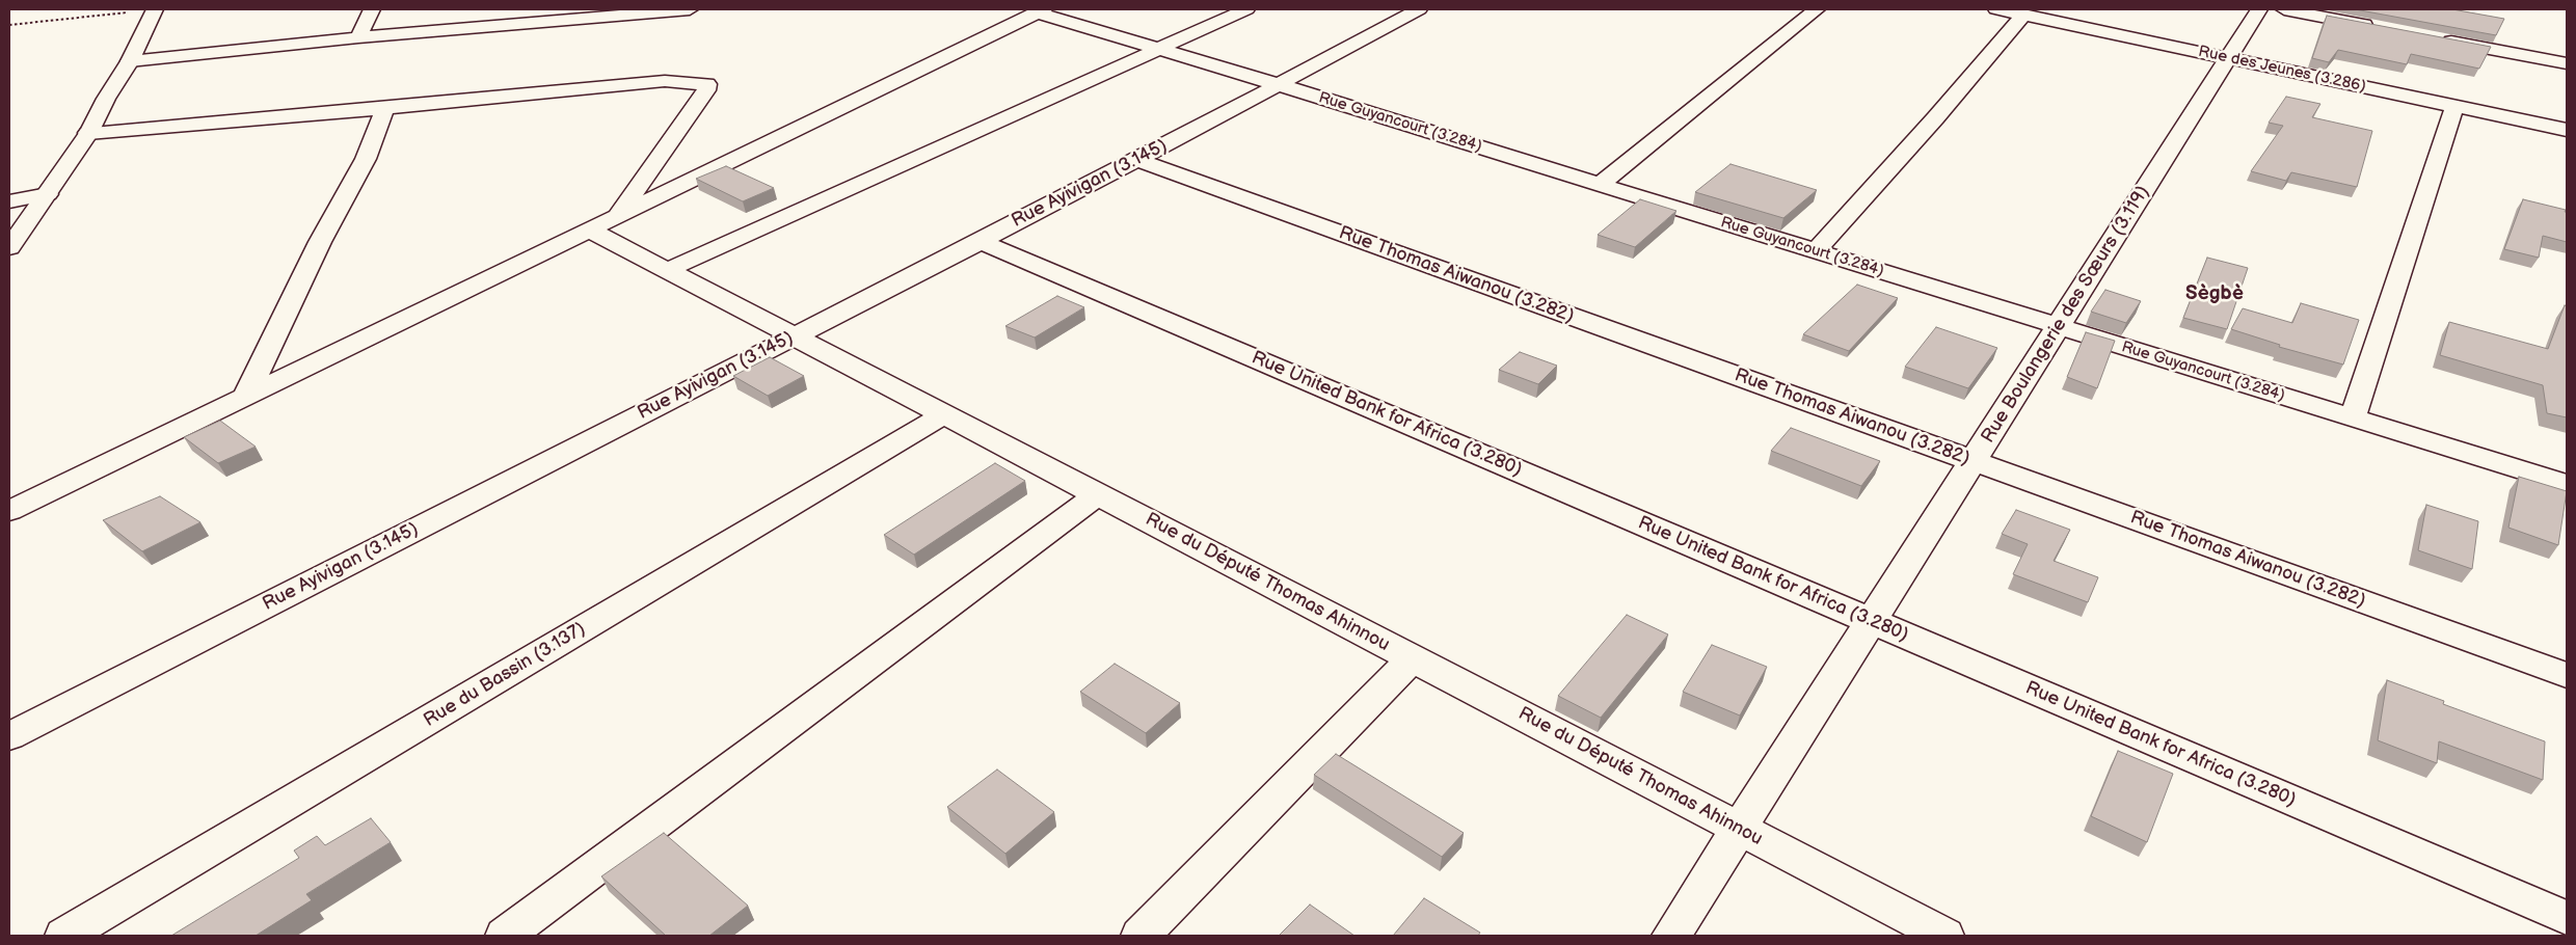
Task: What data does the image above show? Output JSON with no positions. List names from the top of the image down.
{
  "streets": {
    "street": [
      "Rue des Jeunes (3.286)",
      "Rue Guyancourt (3.284)",
      "Rue Ayivigan (3.145)",
      "Rue Thomas Aiwanou (3.282)",
      "Rue Boulangerie des Sœurs (3.119)",
      "Rue United Bank for Africa (3.280)",
      "Rue du Député Thomas Ahinnou",
      "Rue du Bassin (3.137)"
    ]
  },
  "crossings": [
    ["Rue des Jeunes (3.286)", "Rue Boulangerie des Sœurs (3.119)"],
    ["Rue Guyancourt (3.284)", "Rue Ayivigan (3.145)"],
    ["Rue Guyancourt (3.284)", "Rue Boulangerie des Sœurs (3.119)"],
    ["Rue Ayivigan (3.145)", "Rue Thomas Aiwanou (3.282)"],
    ["Rue Ayivigan (3.145)", "Rue United Bank for Africa (3.280)"],
    ["Rue Ayivigan (3.145)", "Rue du Député Thomas Ahinnou"],
    ["Rue Thomas Aiwanou (3.282)", "Rue Boulangerie des Sœurs (3.119)"],
    ["Rue Boulangerie des Sœurs (3.119)", "Rue United Bank for Africa (3.280)"],
    ["Rue Boulangerie des Sœurs (3.119)", "Rue du Député Thomas Ahinnou"],
    ["Rue du Député Thomas Ahinnou", "Rue du Bassin (3.137)"]
  ],
  "districts": ["Sègbè"]
}
